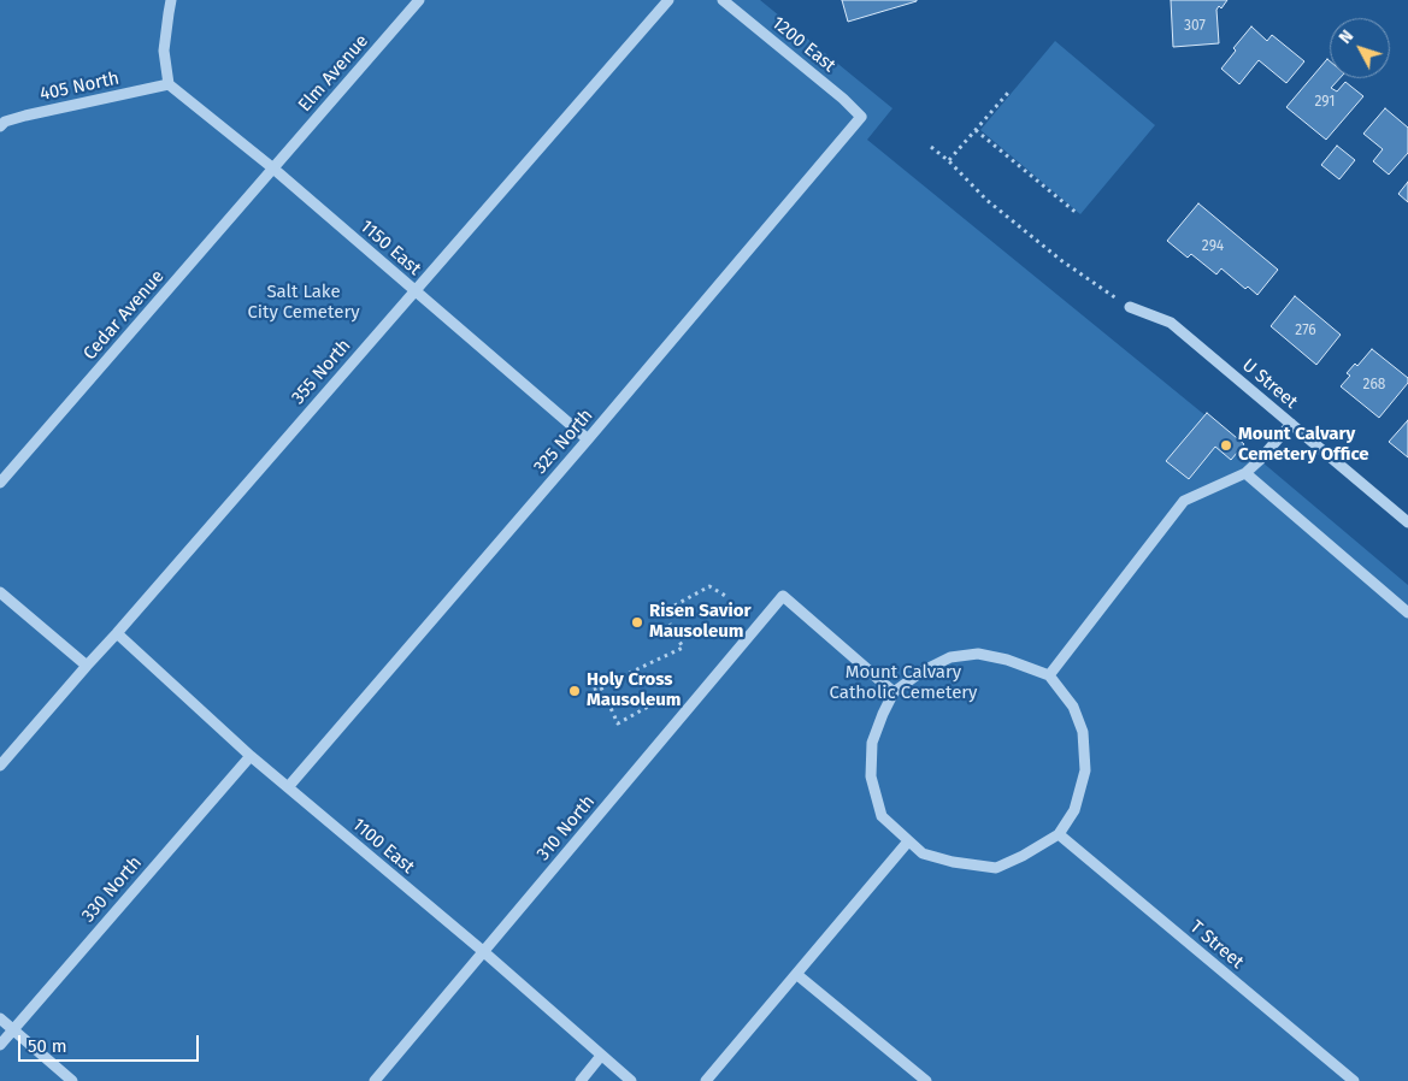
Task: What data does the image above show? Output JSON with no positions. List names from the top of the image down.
{
  "streets": {
    "street": [
      "1200 East",
      "Elm Avenue",
      "405 North",
      "1150 East",
      "Cedar Avenue",
      "355 North",
      "U Street",
      "325 North",
      "310 North",
      "1100 East",
      "330 North",
      "T Street"
    ]
  },
  "crossings": [
    ["1200 East", "325 North"],
    ["Elm Avenue", "1150 East"],
    ["Elm Avenue", "Cedar Avenue"],
    ["405 North", "1150 East"],
    ["1150 East", "Cedar Avenue"],
    ["1150 East", "355 North"],
    ["1150 East", "325 North"],
    ["355 North", "1100 East"],
    ["325 North", "1100 East"],
    ["310 North", "1100 East"],
    ["310 North", "T Street"],
    ["1100 East", "330 North"]
  ],
  "parks": ["Salt Lake City Cemetery", "Mount Calvary Catholic Cemetery"],
  "places": ["Mount Calvary Cemetery Office", "Risen Savior Mausoleum", "Holy Cross Mausoleum"],
  "house_numbers": [
    "307",
    "291",
    "294",
    "276",
    "268"
  ],
  "scale_bar": "50 m",
  "north": "top left"
}
